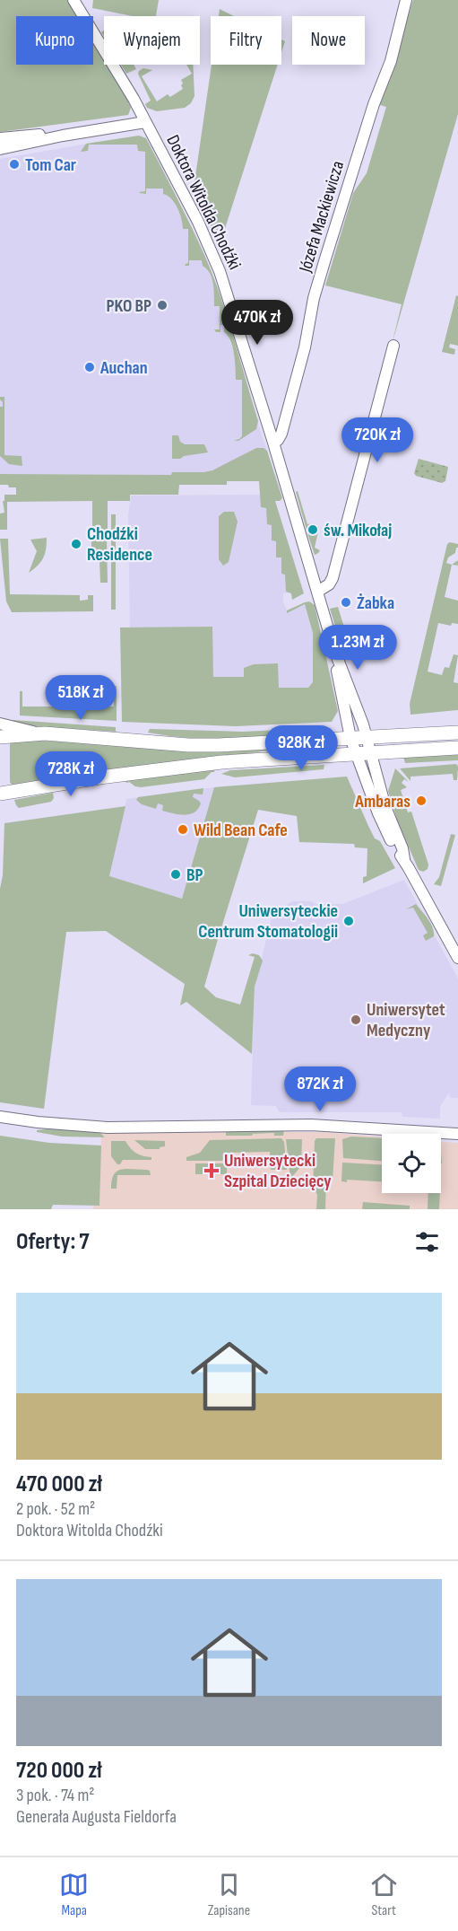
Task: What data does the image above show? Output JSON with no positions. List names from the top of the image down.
{
  "streets": {
    "street": ["Doktora Witolda Chodźki", "Józefa Mackiewicza"]
  },
  "crossings": [
    ["Doktora Witolda Chodźki", "Józefa Mackiewicza"]
  ],
  "places": {
    "other": [
      "Tom Car",
      "PKO BP",
      "Auchan",
      "św. Mikołaj",
      "Chodźki Residence",
      "Żabka",
      "Ambaras",
      "Wild Bean Cafe",
      "BP",
      "Uniwersyteckie Centrum Stomatologii",
      "Uniwersytet Medyczny"
    ],
    "health": ["Uniwersytecki Szpital Dziecięcy"]
  },
  "page": {
    "chip": [
      "Kupno",
      "Wynajem",
      "Filtry",
      "Nowe"
    ],
    "price": [
      "470K zł",
      "720K zł",
      "1.23M zł",
      "518K zł",
      "928K zł",
      "728K zł",
      "872K zł"
    ],
    "heading": "Oferty: 7",
    "list": [
      {
        "name": "470 000 zł",
        "note": "2 pok. · 52 m² · Doktora Witolda Chodźki"
      },
      {
        "name": "720 000 zł",
        "note": "3 pok. · 74 m² · Generała Augusta Fieldorfa"
      }
    ],
    "tabs": ["Mapa", "Zapisane", "Start"]
  }
}
